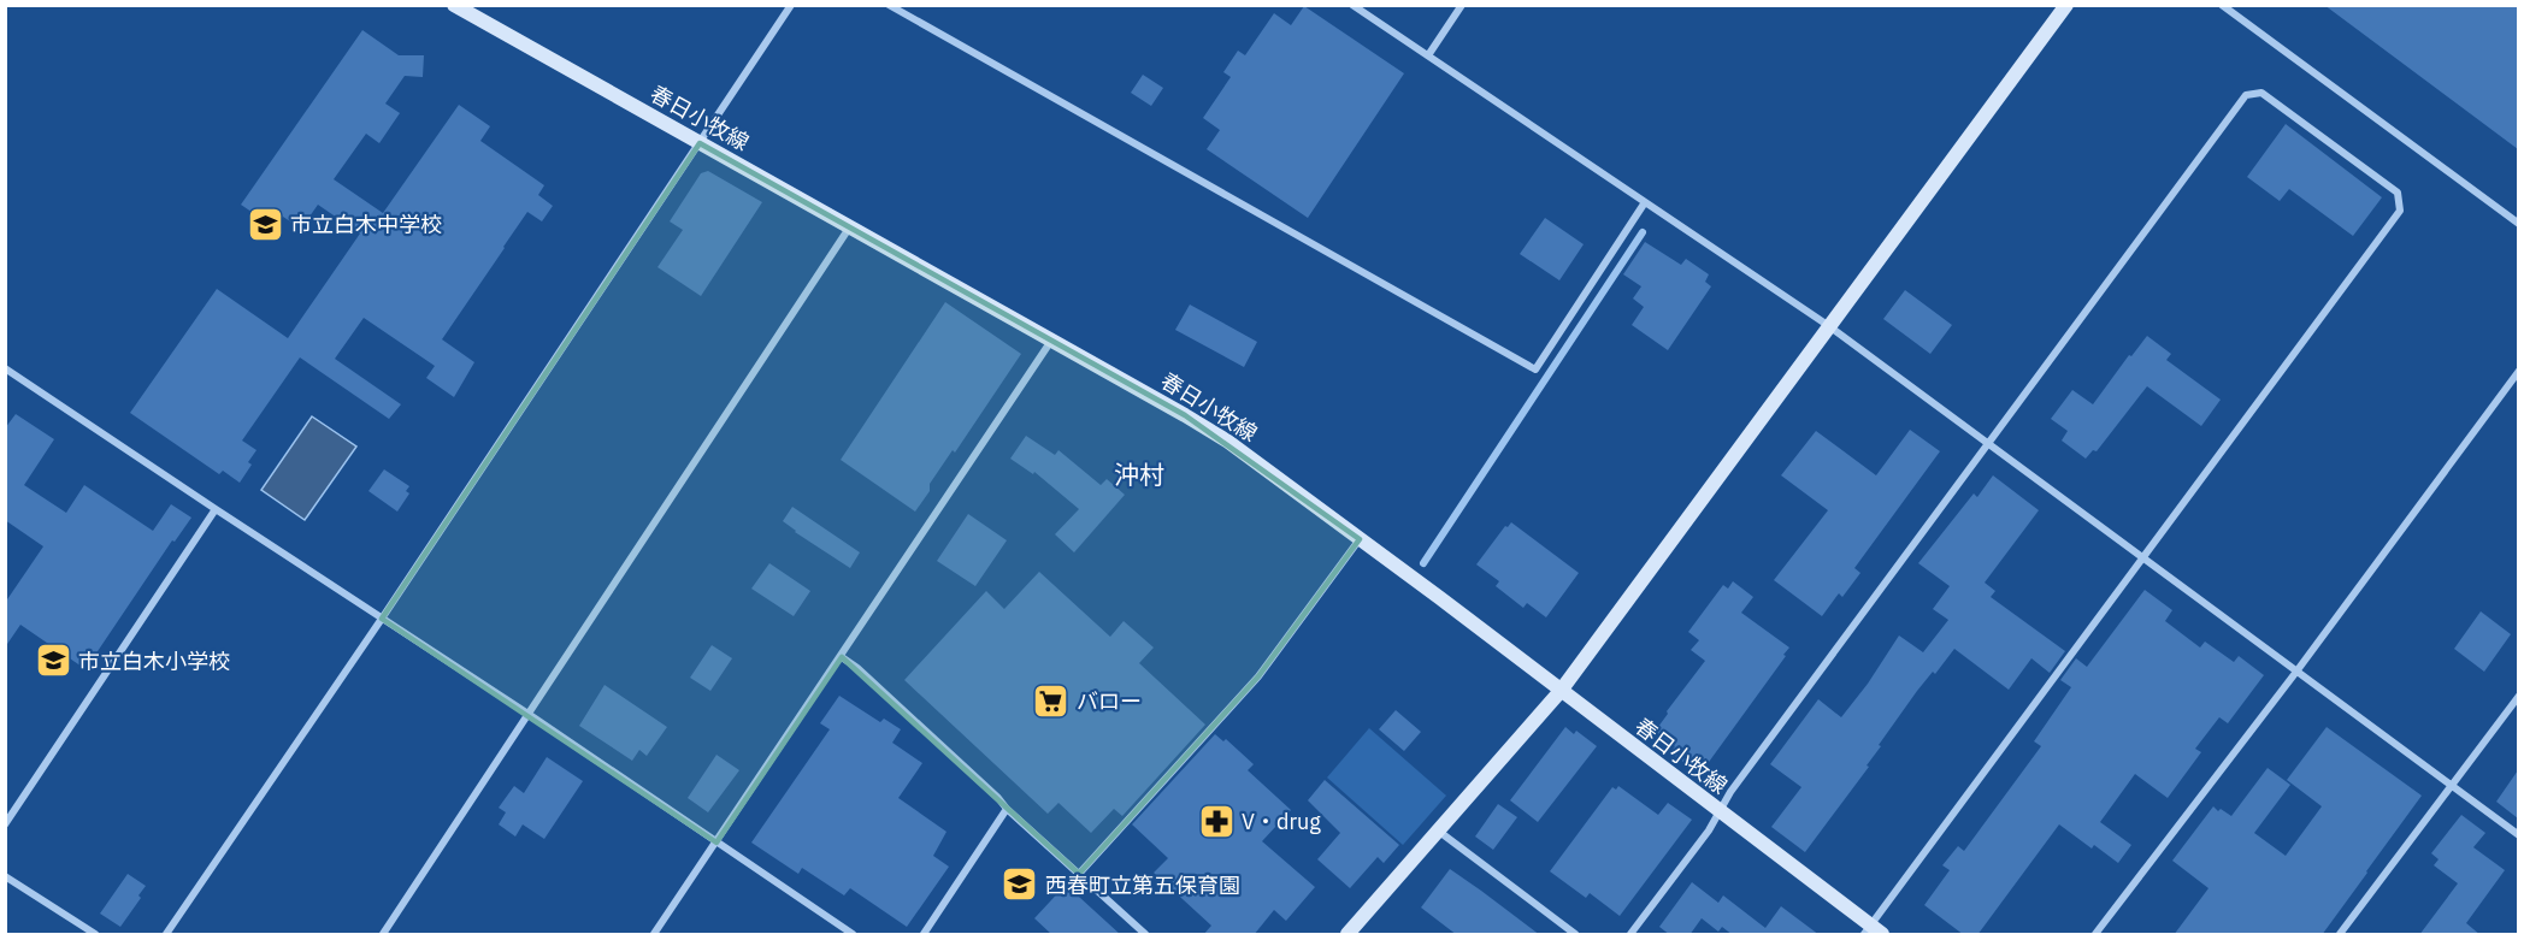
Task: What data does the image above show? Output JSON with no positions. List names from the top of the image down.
{
  "streets": {
    "main road": ["春日小牧線"]
  },
  "districts": ["沖村"],
  "places": {
    "school or university": ["市立白木中学校", "市立白木小学校", "西春町立第五保育園"],
    "supermarket": ["バロー"],
    "pharmacy": ["V・drug"]
  }
}
